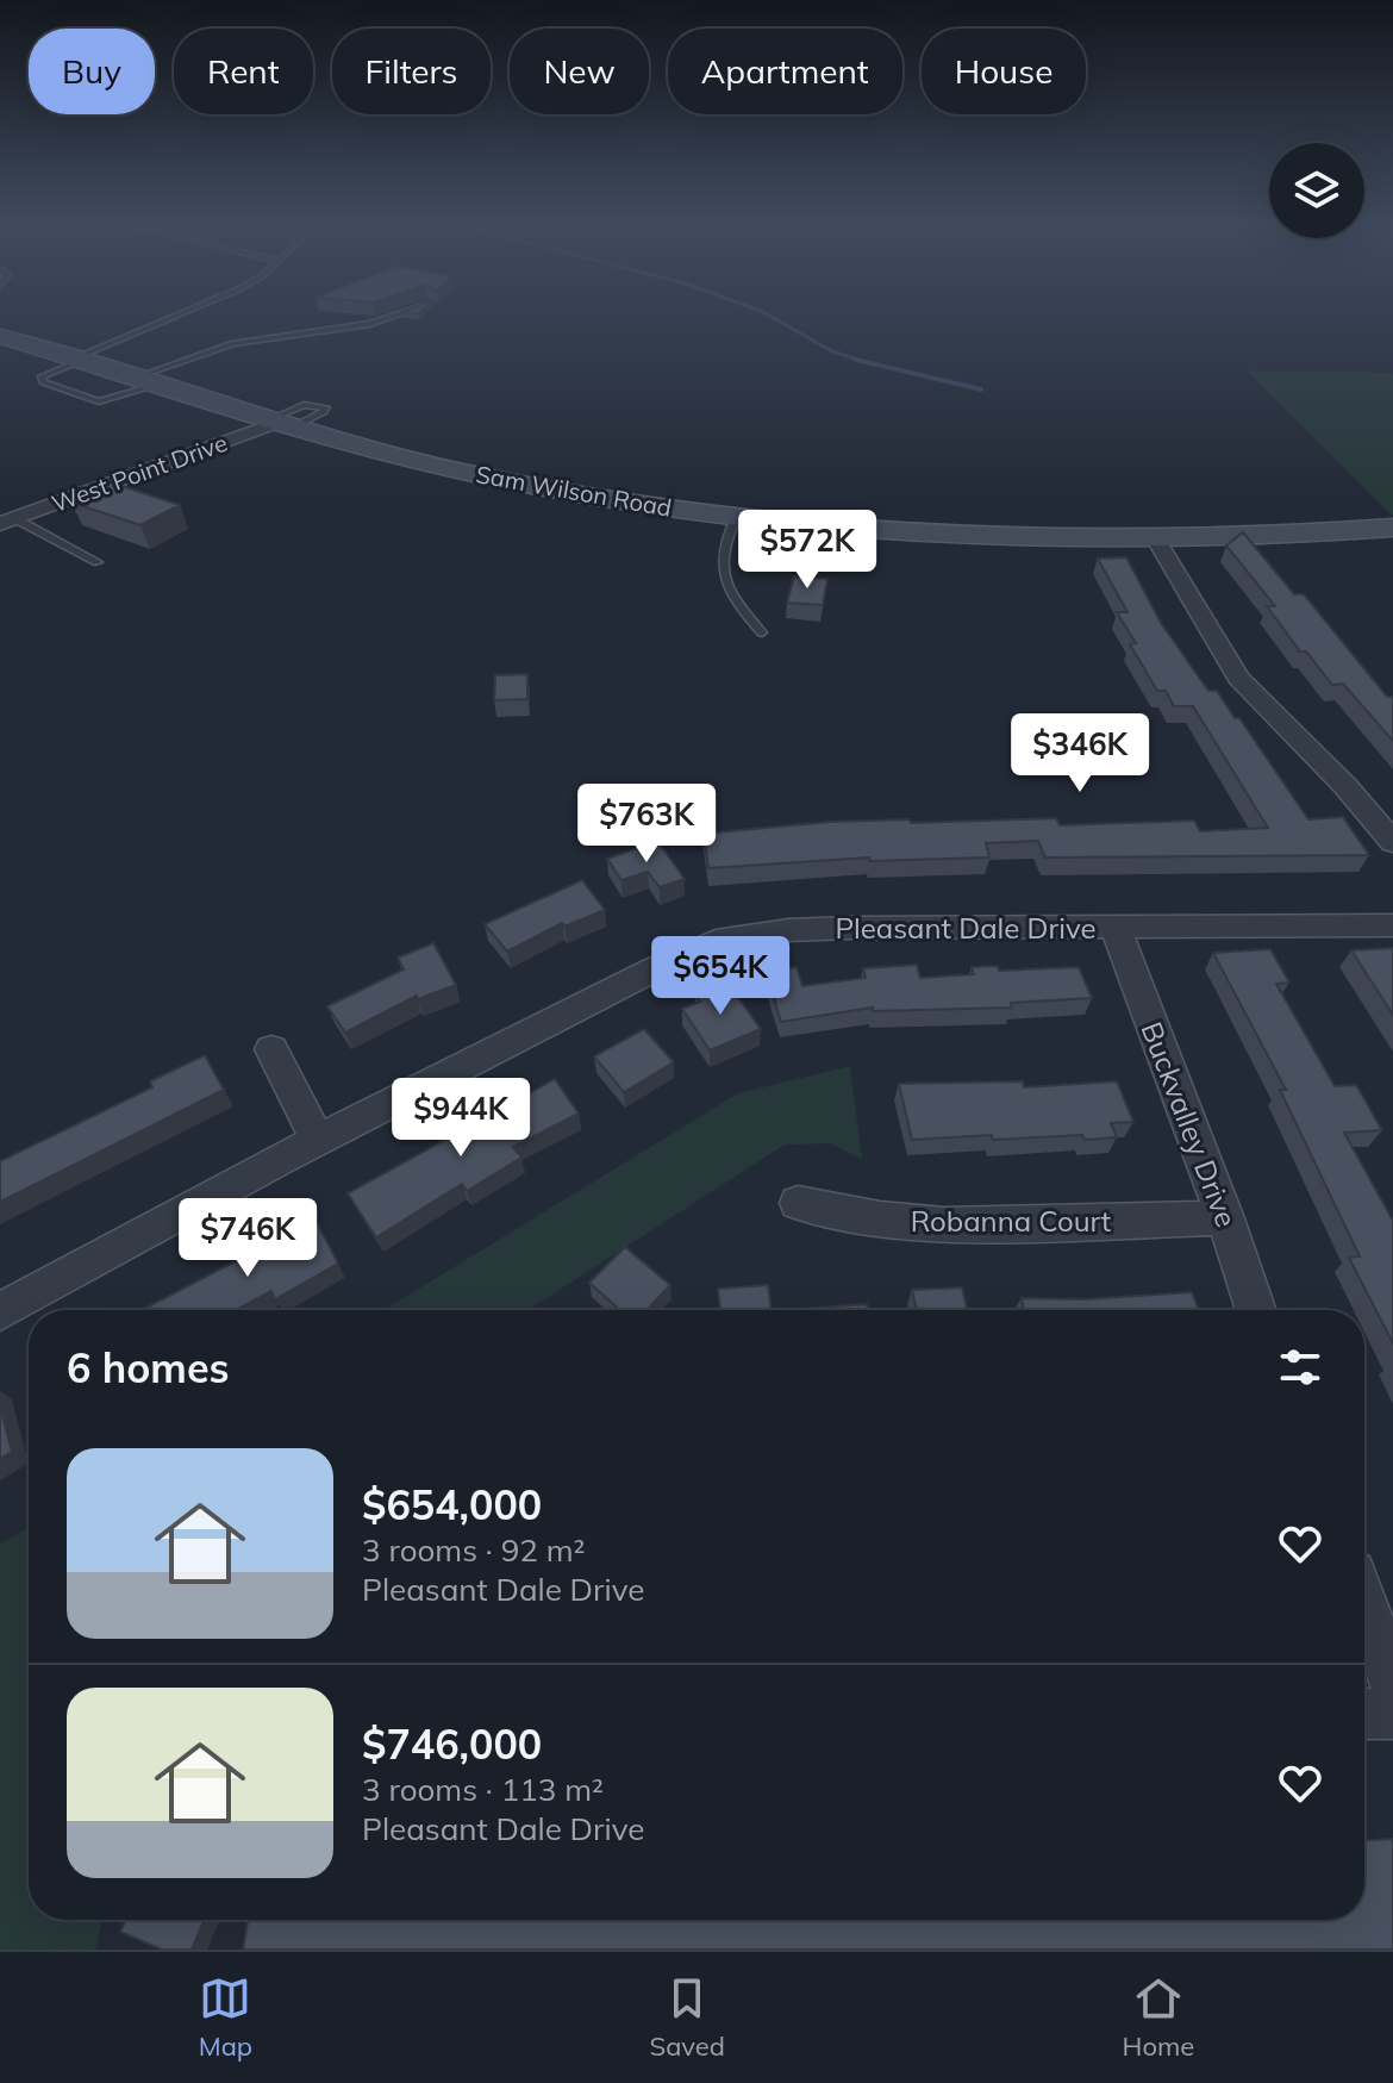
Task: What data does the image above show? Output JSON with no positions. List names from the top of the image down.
{
  "streets": {
    "street": [
      "West Point Drive",
      "Sam Wilson Road",
      "Pleasant Dale Drive",
      "Buckvalley Drive",
      "Robanna Court"
    ]
  },
  "crossings": [
    ["West Point Drive", "Sam Wilson Road"],
    ["Pleasant Dale Drive", "Buckvalley Drive"],
    ["Buckvalley Drive", "Robanna Court"]
  ],
  "page": {
    "chip": [
      "Buy",
      "Rent",
      "Filters",
      "New",
      "Apartment",
      "House"
    ],
    "price": [
      "$572K",
      "$346K",
      "$763K",
      "$654K",
      "$944K",
      "$746K"
    ],
    "heading": "6 homes",
    "list": [
      {
        "name": "$654,000",
        "note": "3 rooms · 92 m² · Pleasant Dale Drive"
      },
      {
        "name": "$746,000",
        "note": "3 rooms · 113 m² · Pleasant Dale Drive"
      }
    ],
    "tabs": ["Map", "Saved", "Home"]
  }
}
